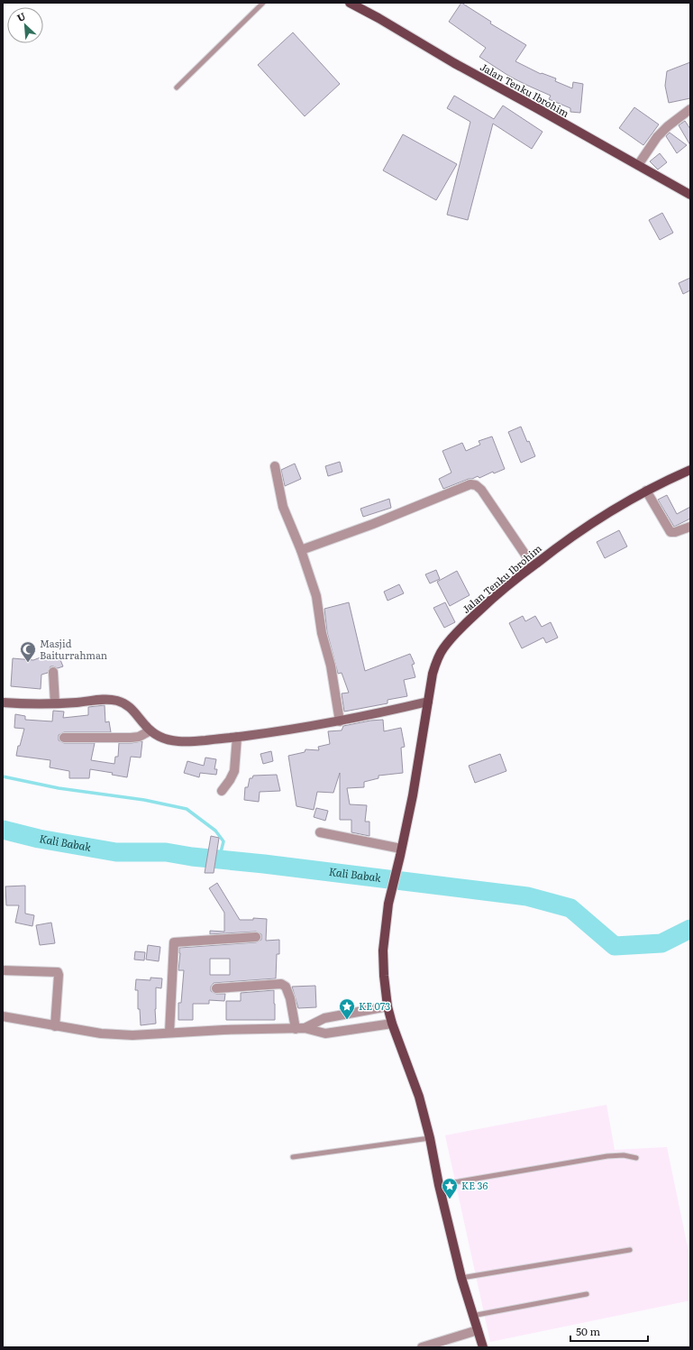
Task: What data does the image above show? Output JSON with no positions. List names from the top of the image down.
{
  "streets": {
    "main road": ["Jalan Tenku Ibrohim"]
  },
  "water": ["Kali Babak"],
  "places": {
    "mosque": ["Masjid Baiturrahman"],
    "place": ["KE 073", "KE 36"]
  },
  "scale_bar": "50 m",
  "north": "top left"
}
